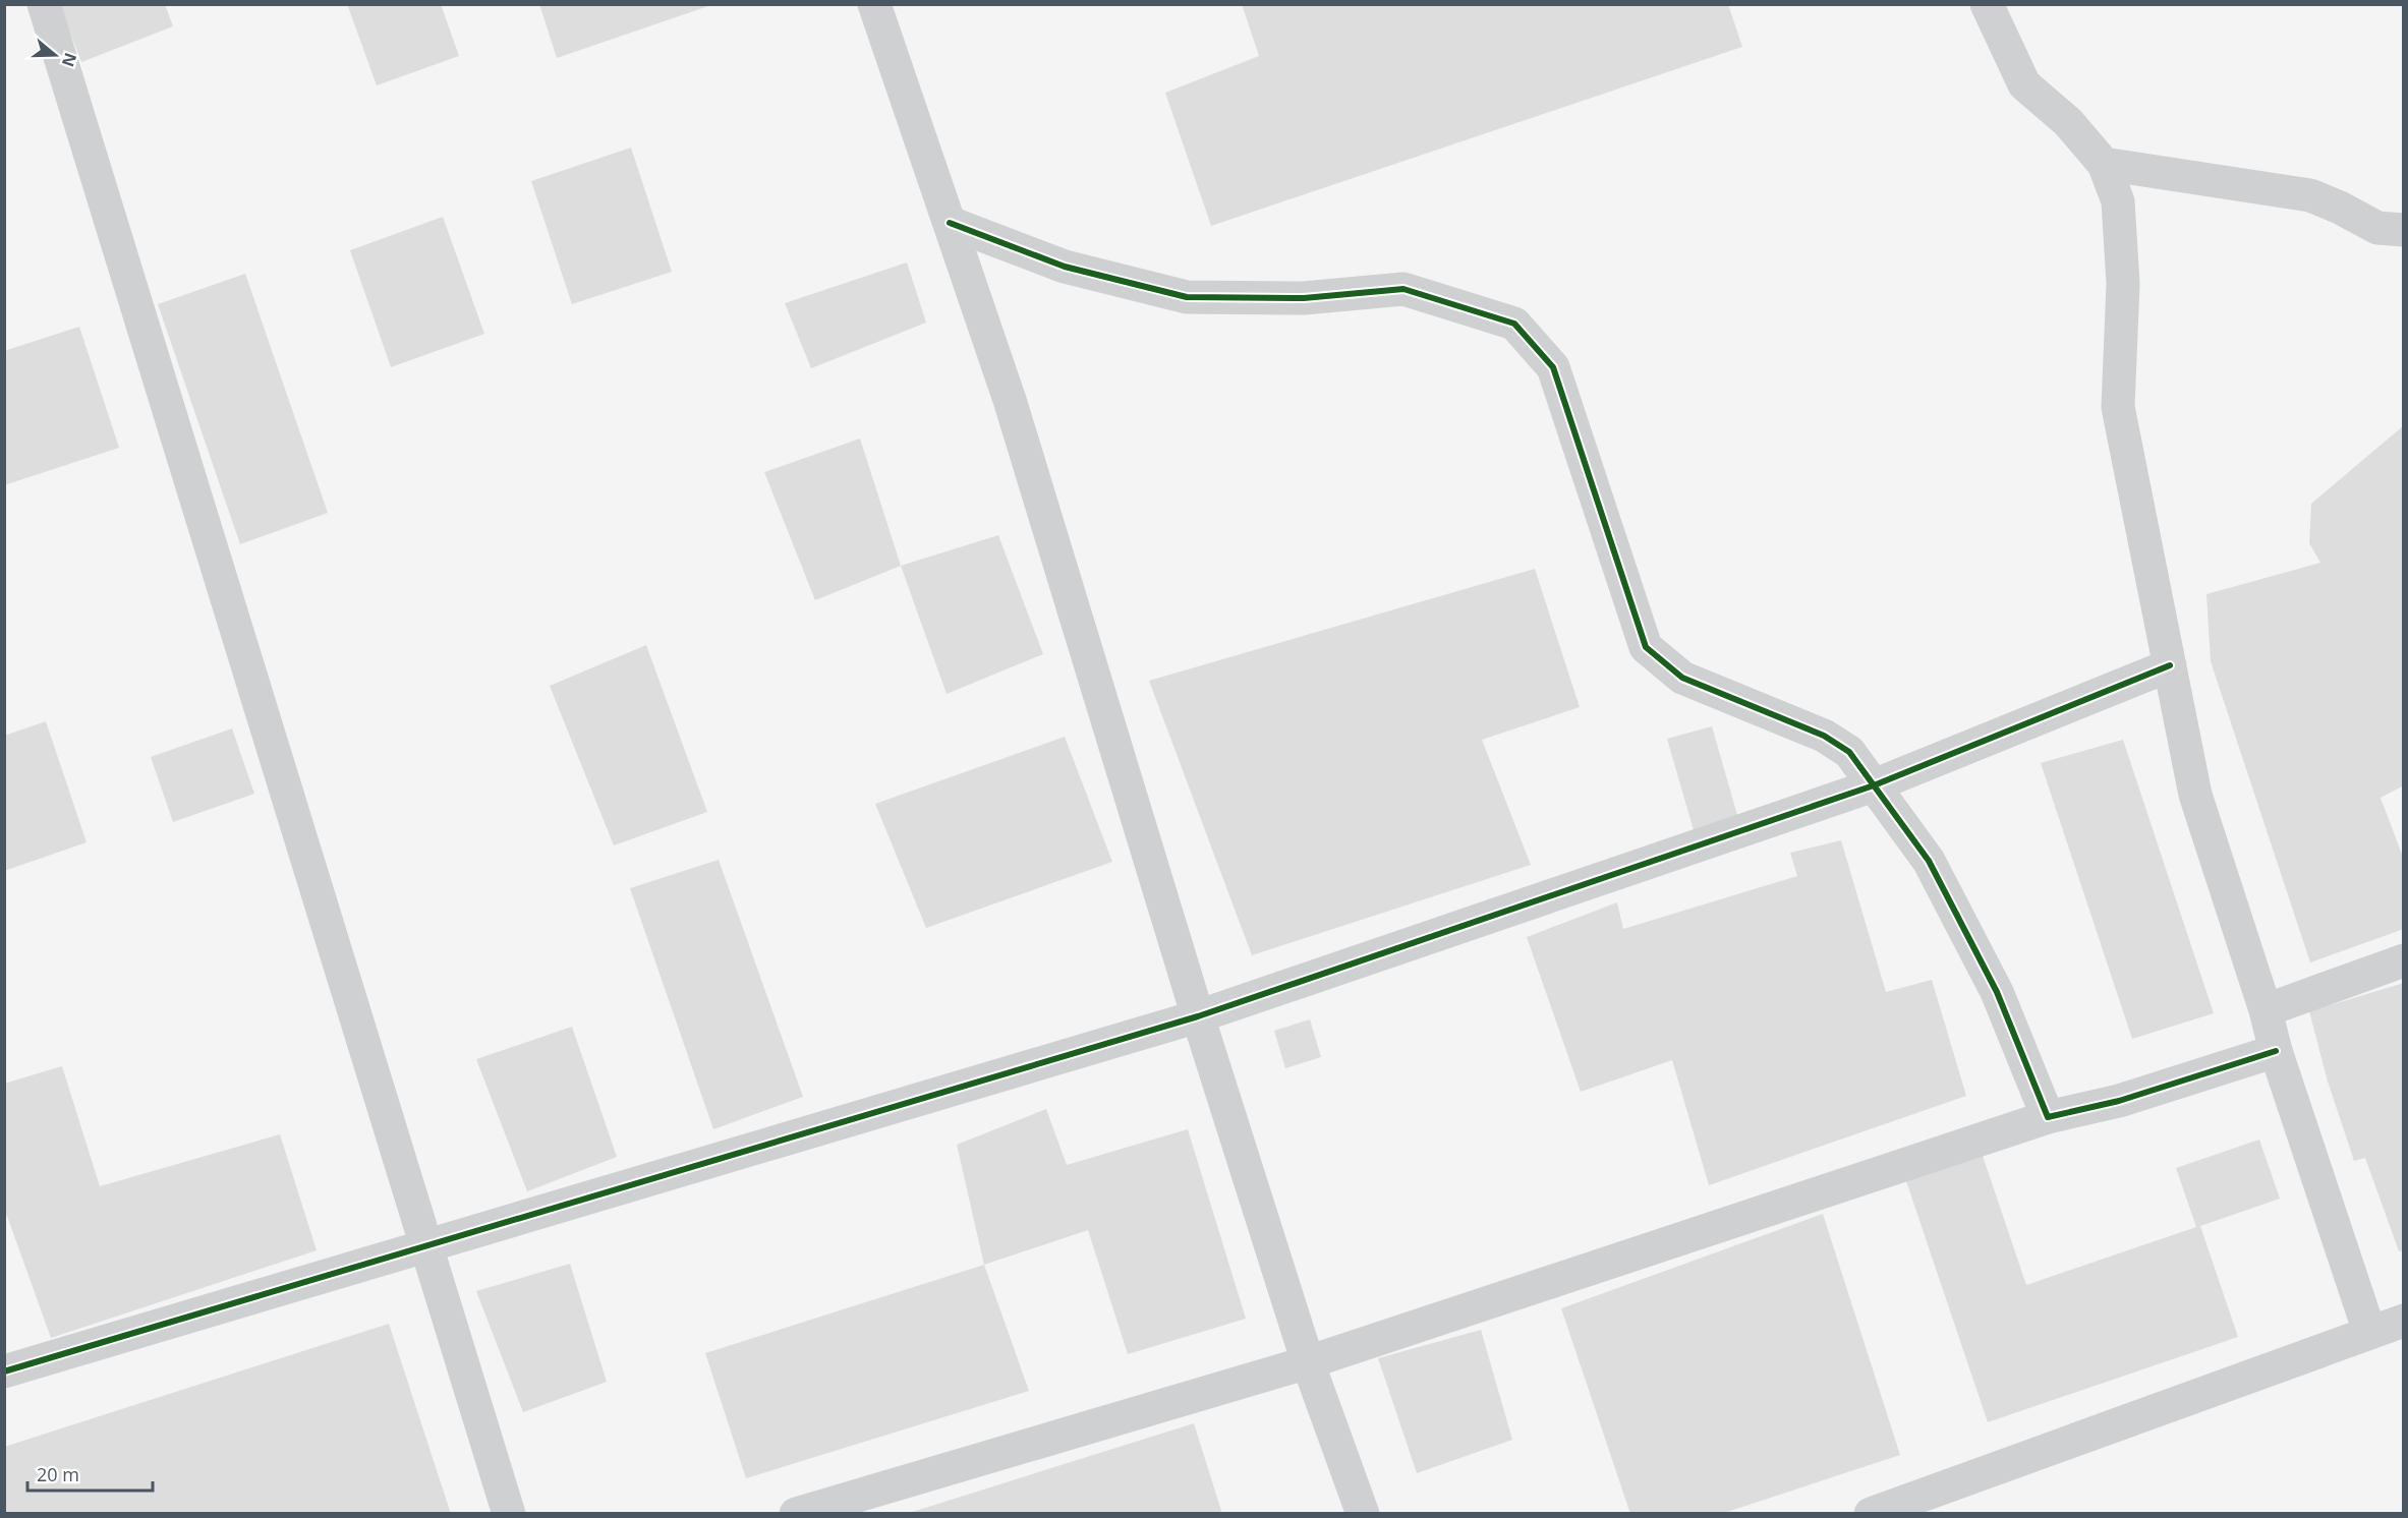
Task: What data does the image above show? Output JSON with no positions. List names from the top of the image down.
{
  "scale_bar": "20 m",
  "north": "right"
}
